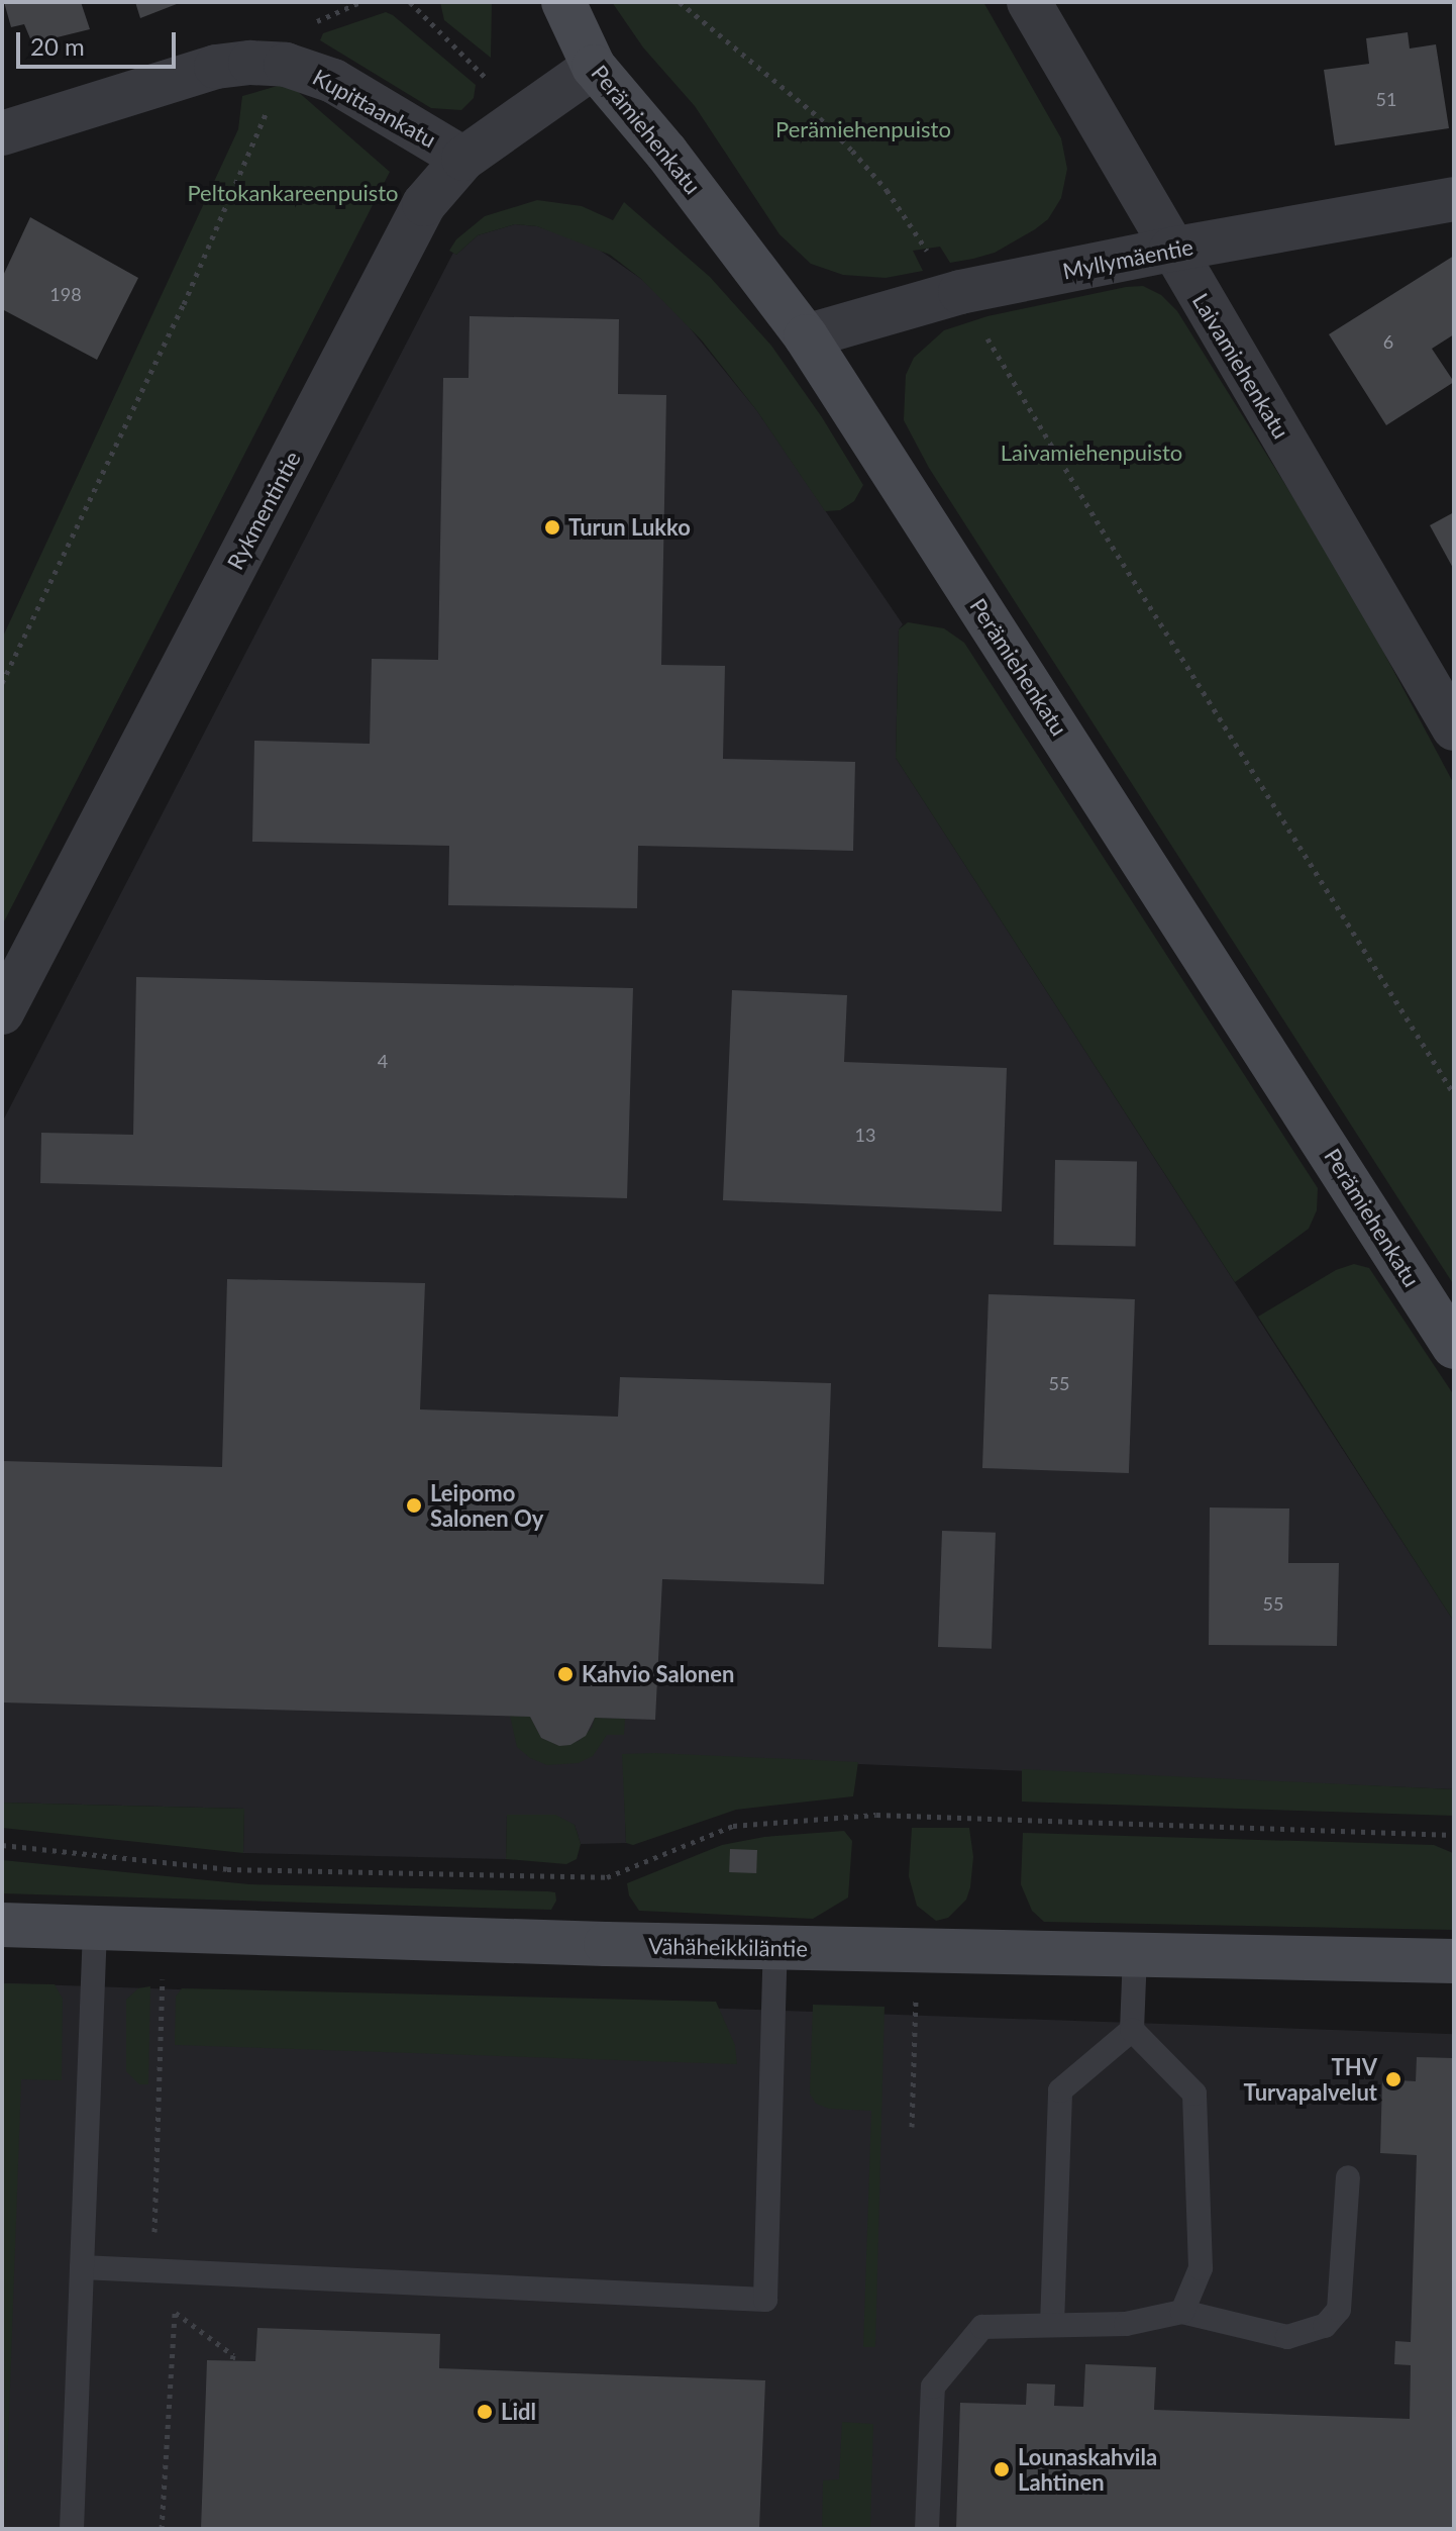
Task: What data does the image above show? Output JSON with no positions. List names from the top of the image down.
{
  "streets": {
    "street": [
      "Kupittaankatu",
      "Perämiehenkatu",
      "Myllymäentie",
      "Laivamiehenkatu",
      "Rykmentintie",
      "Vähäheikkiläntie"
    ]
  },
  "crossings": [
    ["Kupittaankatu", "Rykmentintie"],
    ["Perämiehenkatu", "Myllymäentie"],
    ["Perämiehenkatu", "Rykmentintie"],
    ["Myllymäentie", "Laivamiehenkatu"]
  ],
  "parks": ["Perämiehenpuisto", "Peltokankareenpuisto", "Laivamiehenpuisto"],
  "places": [
    "Turun Lukko",
    "Leipomo Salonen Oy",
    "Kahvio Salonen",
    "THV Turvapalvelut",
    "Lidl",
    "Lounaskahvila Lahtinen"
  ],
  "house_numbers": [
    "51",
    "198",
    "6",
    "4",
    "13",
    "55",
    "55"
  ],
  "scale_bar": "20 m"
}
